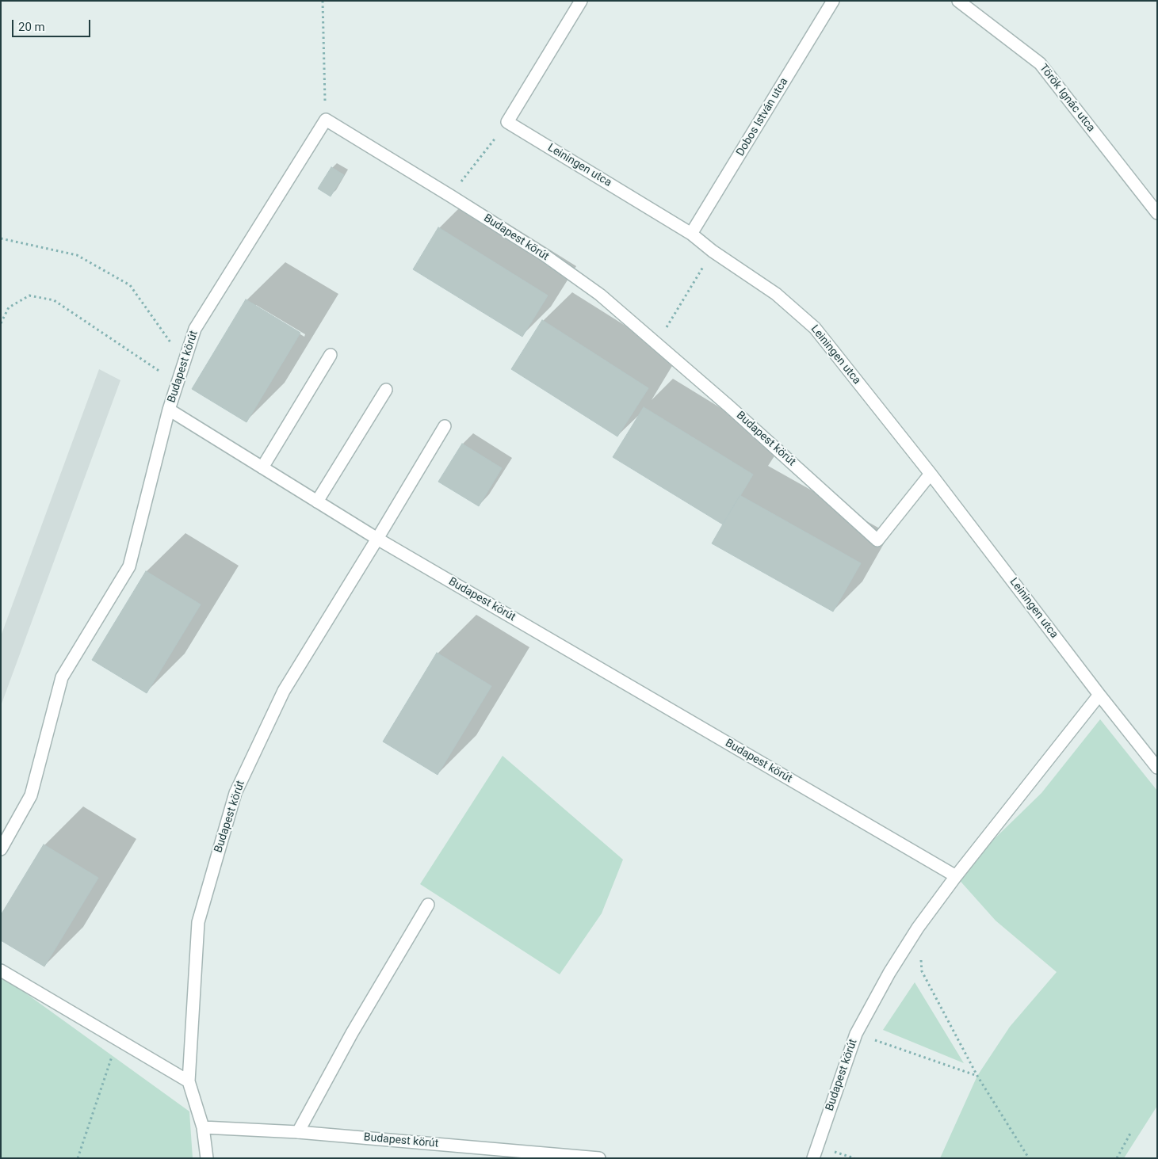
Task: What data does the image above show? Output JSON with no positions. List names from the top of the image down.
{
  "streets": {
    "street": [
      "Török Ignác utca",
      "Dobos István utca",
      "Leiningen utca",
      "Budapest körút"
    ]
  },
  "crossings": [
    ["Dobos István utca", "Leiningen utca"],
    ["Leiningen utca", "Budapest körút"]
  ],
  "scale_bar": "20 m"
}
